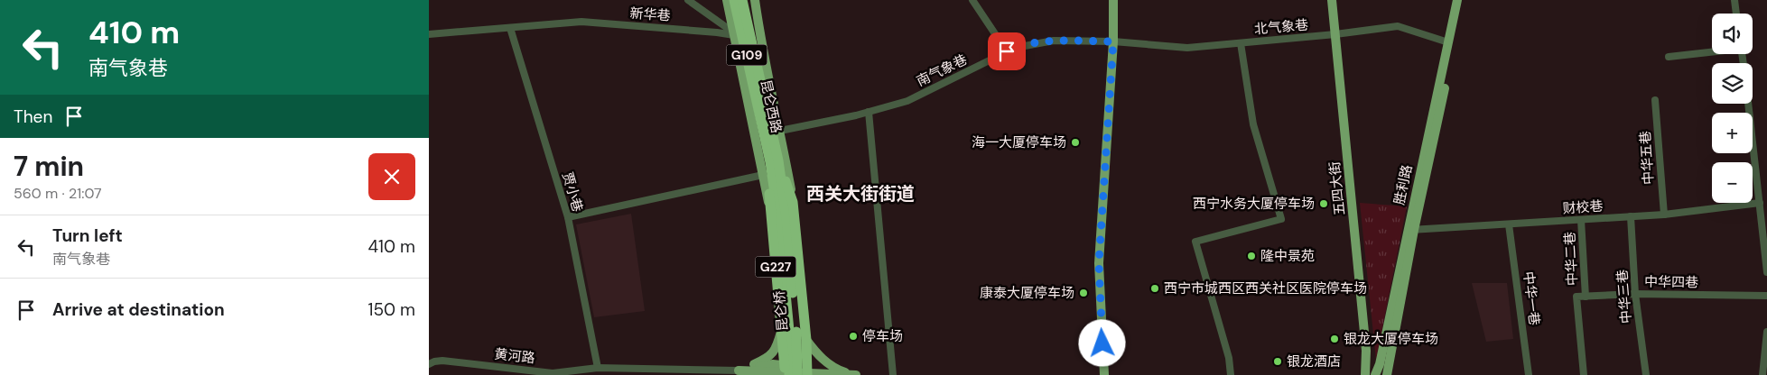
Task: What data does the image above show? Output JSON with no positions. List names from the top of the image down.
{
  "streets": {
    "highway": [
      "G109",
      "昆仑西路",
      "G227",
      "昆仑桥"
    ],
    "main road": ["胜利路", "五四大街"],
    "street": [
      "新华巷",
      "北气象巷",
      "南气象巷",
      "中华五巷",
      "贾小巷",
      "财校巷",
      "中华二巷",
      "中华四巷",
      "中华三巷",
      "中华一巷",
      "黄河路"
    ]
  },
  "crossings": [
    ["新华巷", "贾小巷"],
    ["北气象巷", "南气象巷"],
    ["北气象巷", "胜利路"],
    ["北气象巷", "五四大街"],
    ["昆仑西路", "G227"],
    ["昆仑西路", "昆仑桥"],
    ["中华五巷", "财校巷"],
    ["胜利路", "财校巷"],
    ["贾小巷", "黄河路"],
    ["财校巷", "中华二巷"],
    ["财校巷", "中华三巷"],
    ["财校巷", "中华一巷"],
    ["中华二巷", "中华四巷"],
    ["G227", "昆仑桥"],
    ["中华四巷", "中华三巷"]
  ],
  "districts": ["西关大街街道"],
  "places": [
    "海一大厦停车场",
    "西宁水务大厦停车场",
    "隆中景苑",
    "西宁市城西区西关社区医院停车场",
    "康泰大厦停车场",
    "停车场",
    "银龙大厦停车场",
    "银龙酒店"
  ],
  "page": {
    "turn": ["410 m", "南气象巷"],
    "map_buttons": ["+", "−"],
    "then": "Then",
    "heading": ["7 min", "560 m · 21:07"],
    "list": [
      {
        "name": "Turn left",
        "note": "南气象巷",
        "value": "410 m"
      },
      {
        "name": "Arrive at destination",
        "value": "150 m"
      }
    ]
  }
}
